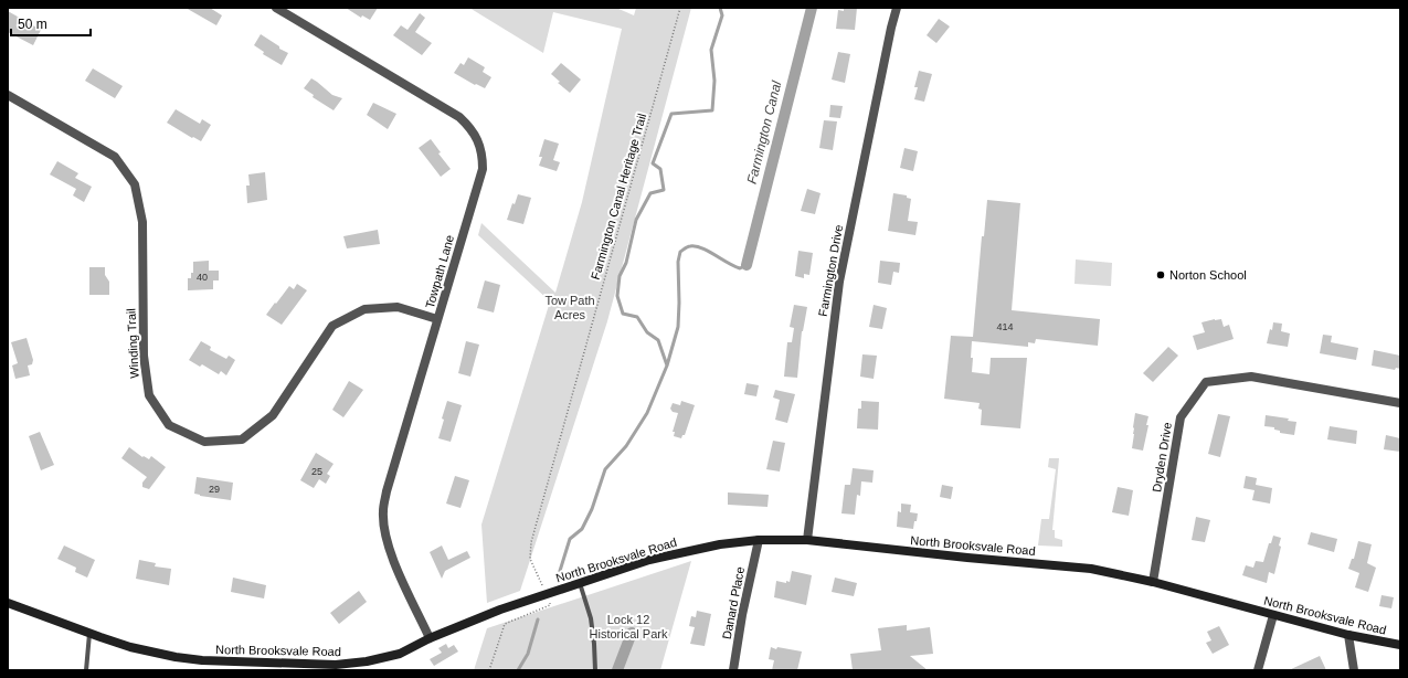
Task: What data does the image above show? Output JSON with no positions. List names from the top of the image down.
{
  "streets": {
    "main road": ["North Brooksvale Road"],
    "street": [
      "Farmington Drive",
      "Towpath Lane",
      "Winding Trail",
      "Dryden Drive",
      "Danard Place"
    ],
    "path": ["Farmington Canal Heritage Trail"]
  },
  "crossings": [
    ["Farmington Drive", "North Brooksvale Road"],
    ["Towpath Lane", "Winding Trail"],
    ["Towpath Lane", "North Brooksvale Road"],
    ["Dryden Drive", "North Brooksvale Road"],
    ["North Brooksvale Road", "Danard Place"]
  ],
  "water": ["Farmington Canal"],
  "parks": ["Tow Path Acres", "Lock 12 Historical Park"],
  "places": ["Norton School"],
  "house_numbers": [
    "40",
    "414",
    "25",
    "29"
  ],
  "scale_bar": "50 m"
}
